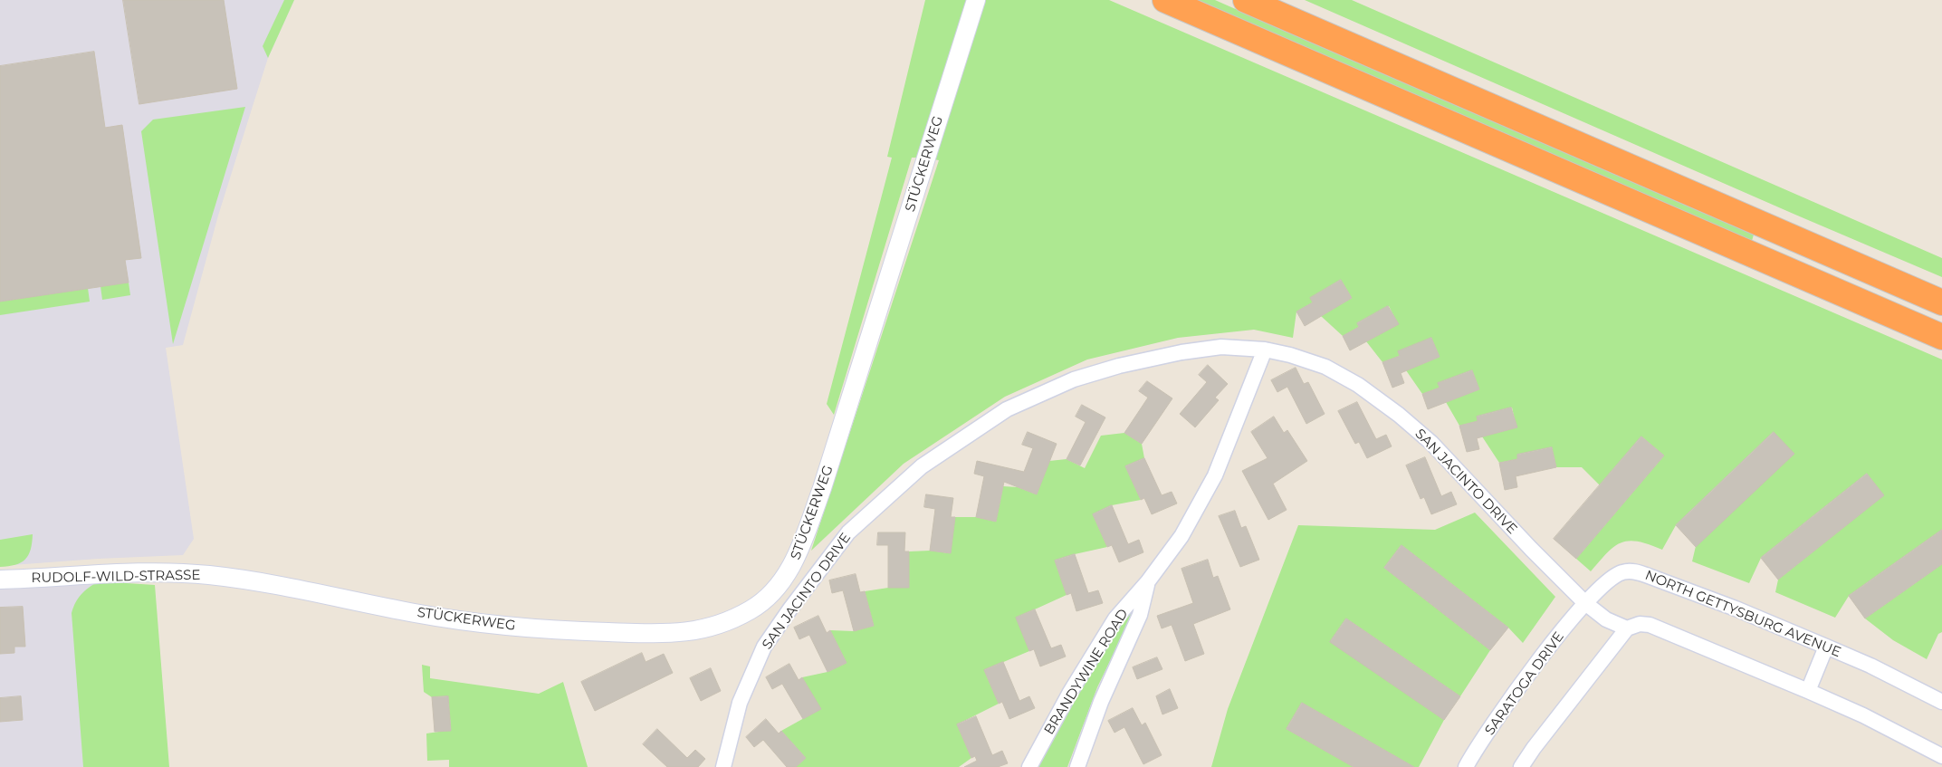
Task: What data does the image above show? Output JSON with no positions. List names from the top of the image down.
{
  "streets": {
    "street": [
      "STÜCKERWEG",
      "SAN JACINTO DRIVE",
      "RUDOLF-WILD-STRASSE",
      "NORTH GETTYSBURG AVENUE",
      "BRANDYWINE ROAD",
      "SARATOGA DRIVE"
    ]
  },
  "crossings": [
    ["STÜCKERWEG", "RUDOLF-WILD-STRASSE"],
    ["SAN JACINTO DRIVE", "NORTH GETTYSBURG AVENUE"],
    ["SAN JACINTO DRIVE", "BRANDYWINE ROAD"],
    ["SAN JACINTO DRIVE", "SARATOGA DRIVE"],
    ["NORTH GETTYSBURG AVENUE", "SARATOGA DRIVE"]
  ]
}
